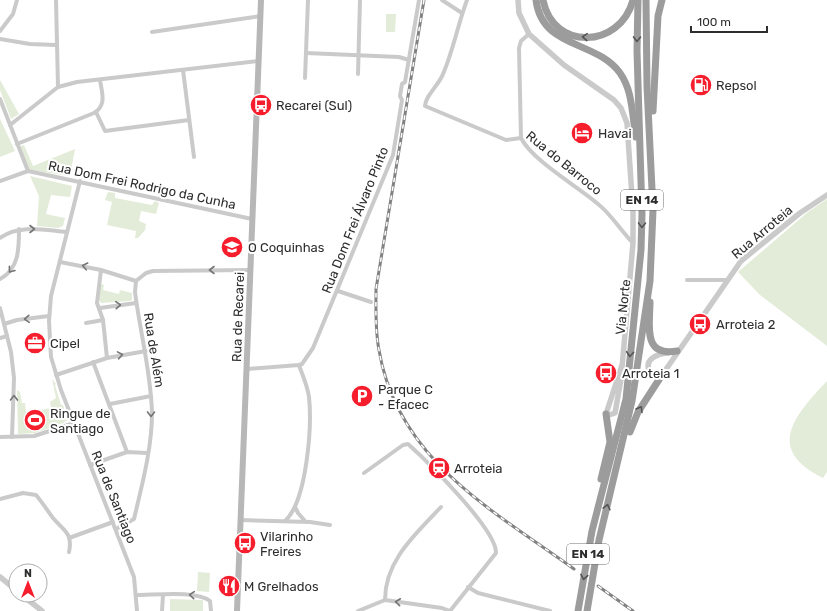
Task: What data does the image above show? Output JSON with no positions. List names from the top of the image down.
{
  "streets": {
    "highway": ["EN 14", "Via Norte"],
    "main road": ["Rua de Recarei"],
    "street": [
      "Rua do Barroco",
      "Rua Dom Frei Rodrigo da Cunha",
      "Rua Dom Frei Álvaro Pinto",
      "Rua Arroteia",
      "Rua de Além",
      "Rua de Santiago"
    ]
  },
  "crossings": [
    ["Rua Dom Frei Rodrigo da Cunha", "Rua de Recarei"],
    ["Rua Dom Frei Rodrigo da Cunha", "Rua de Santiago"],
    ["Rua de Além", "Rua de Santiago"]
  ],
  "places": {
    "fuel station": ["Repsol"],
    "bus stop": [
      "Recarei (Sul)",
      "Arroteia 2",
      "Arroteia 1",
      "Vilarinho Freires"
    ],
    "hotel": ["Havai"],
    "school or university": ["O Coquinhas"],
    "office": ["Cipel"],
    "parking": ["Parque C - Efacec"],
    "sports": ["Ringue de Santiago"],
    "station": ["Arroteia"],
    "restaurant": ["M Grelhados"]
  },
  "scale_bar": "100 m",
  "north": "top"
}
